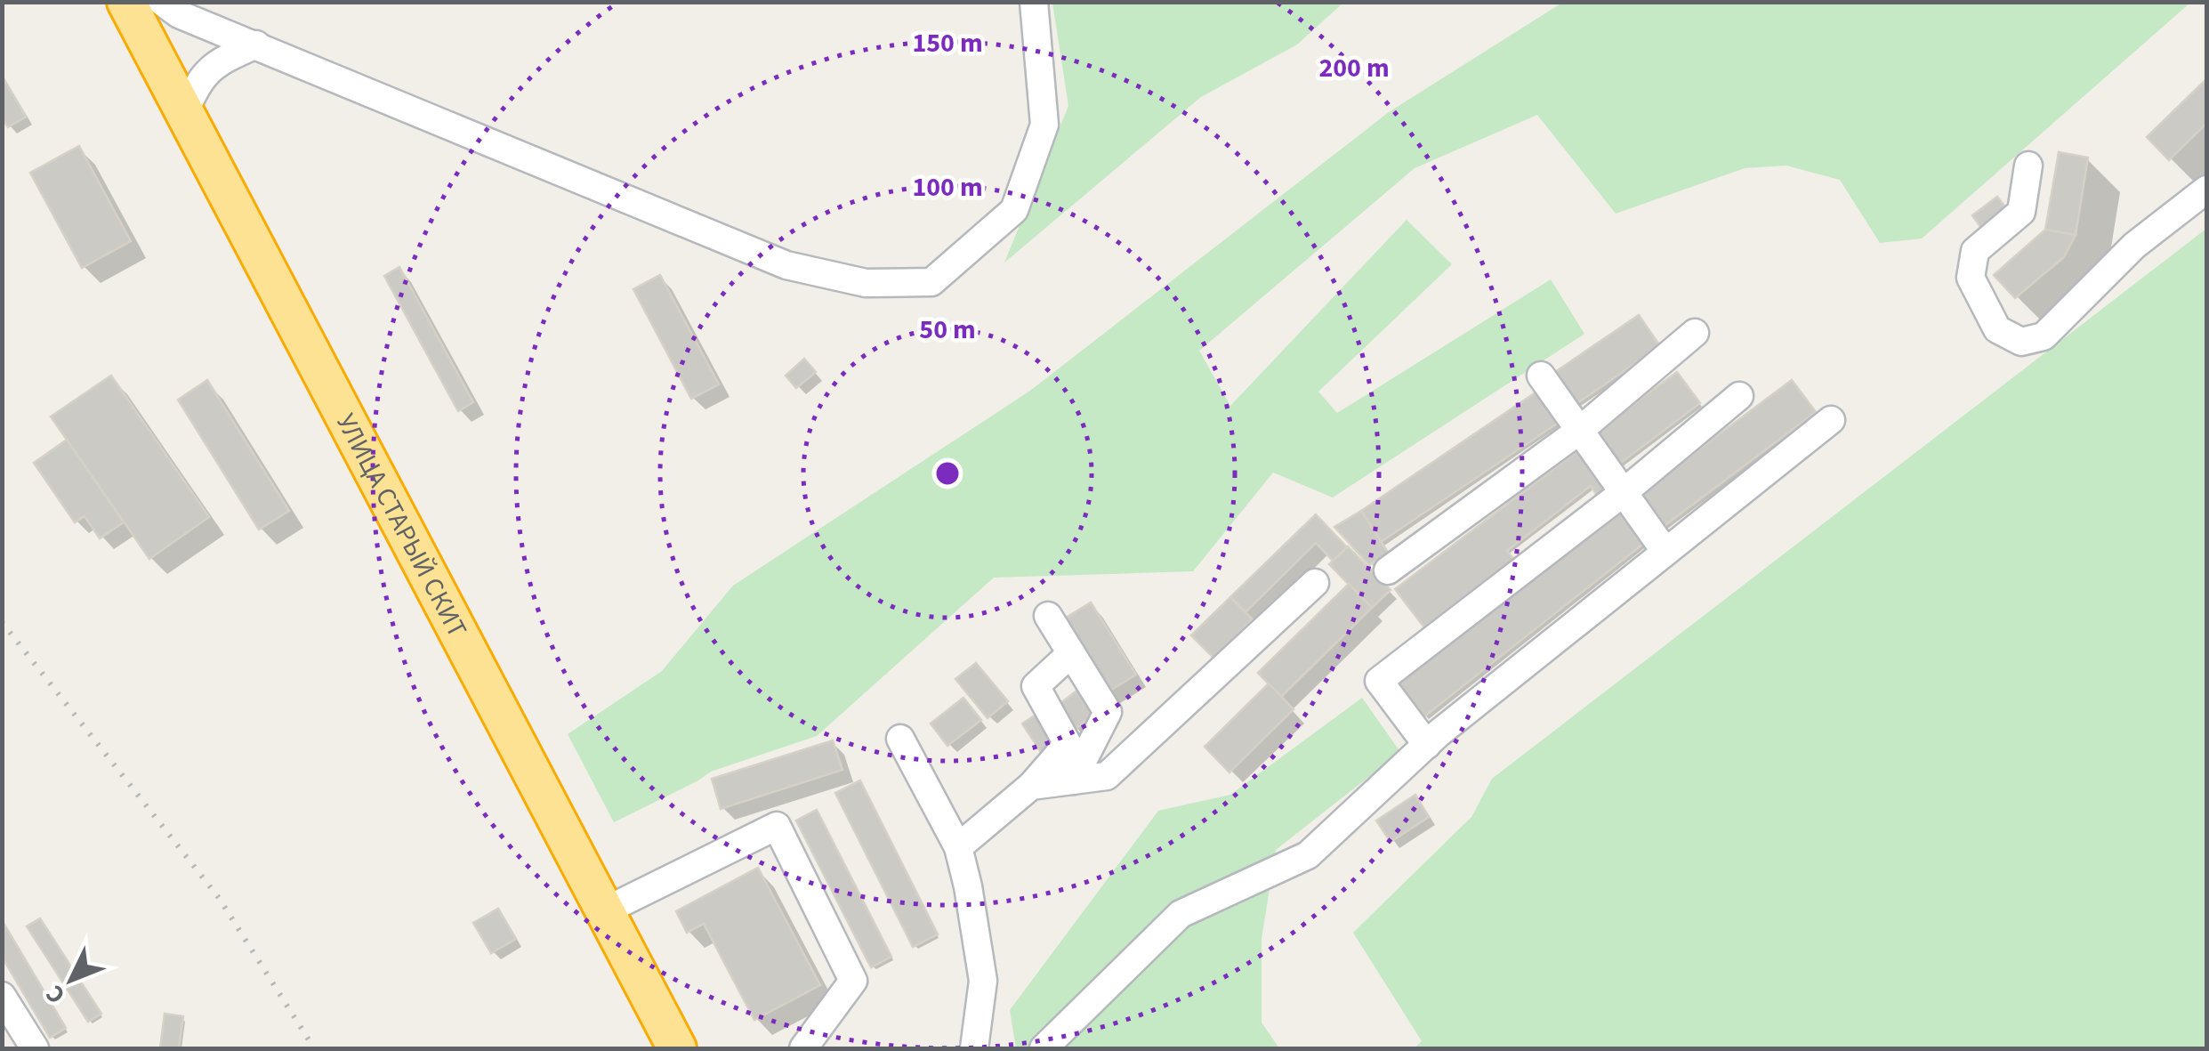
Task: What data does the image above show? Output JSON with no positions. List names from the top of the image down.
{
  "streets": {
    "highway": ["УЛИЦА СТАРЫЙ СКИТ"]
  },
  "north": "bottom left",
  "rings": [
    "150 m",
    "200 m",
    "100 m",
    "50 m"
  ]
}
